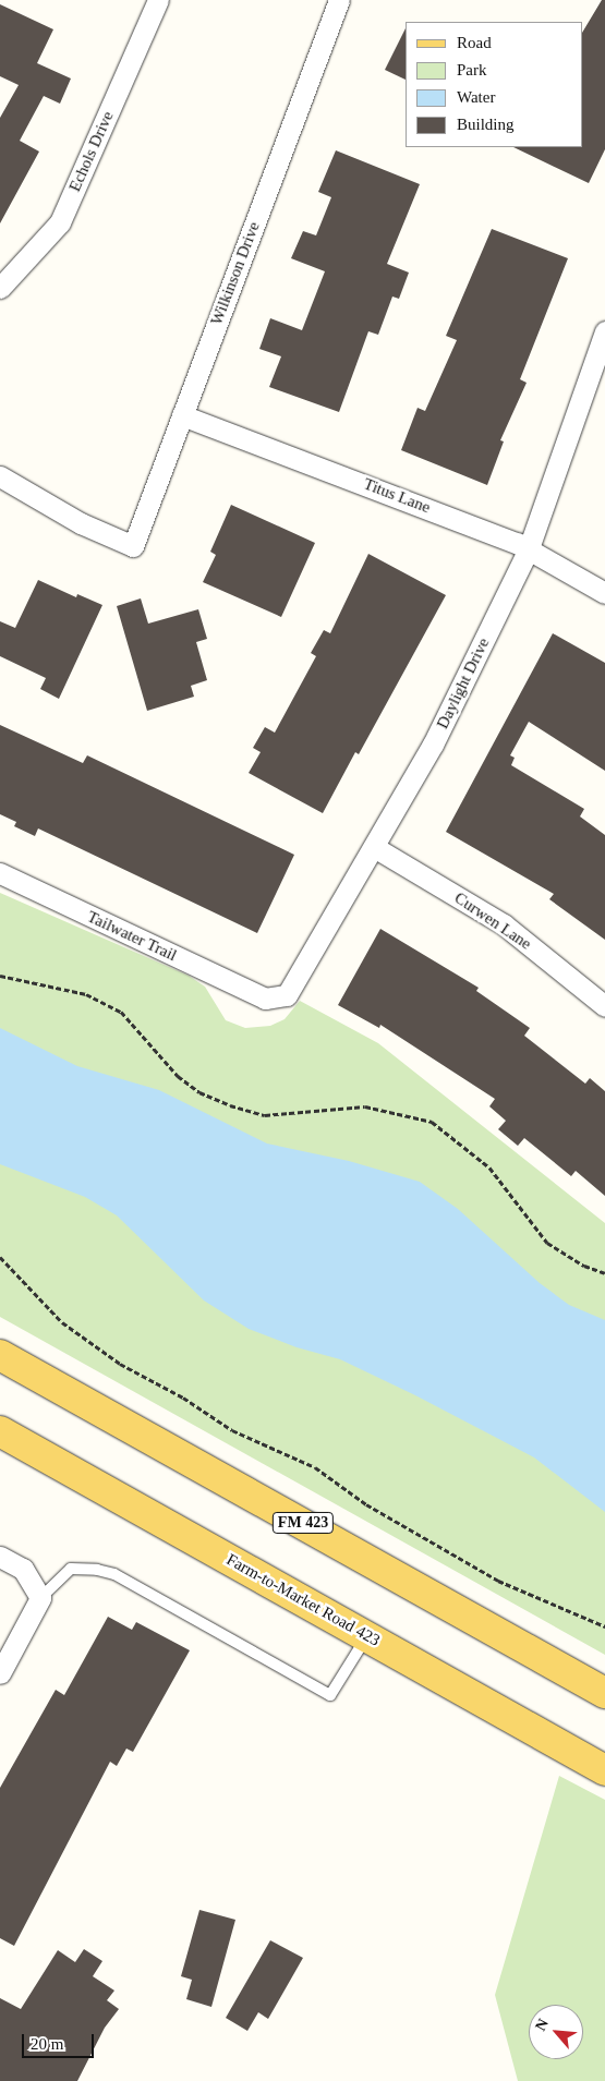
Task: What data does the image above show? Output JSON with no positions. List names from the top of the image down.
{
  "streets": {
    "main road": ["FM 423", "Farm-to-Market Road 423"],
    "street": [
      "Echols Drive",
      "Wilkinson Drive",
      "Titus Lane",
      "Daylight Drive",
      "Curwen Lane",
      "Tailwater Trail"
    ]
  },
  "crossings": [
    ["Wilkinson Drive", "Titus Lane"],
    ["Titus Lane", "Daylight Drive"],
    ["Daylight Drive", "Curwen Lane"],
    ["Daylight Drive", "Tailwater Trail"]
  ],
  "legend": [
    "Road",
    "Park",
    "Water",
    "Building"
  ],
  "scale_bar": "20 m",
  "north": "top left"
}
